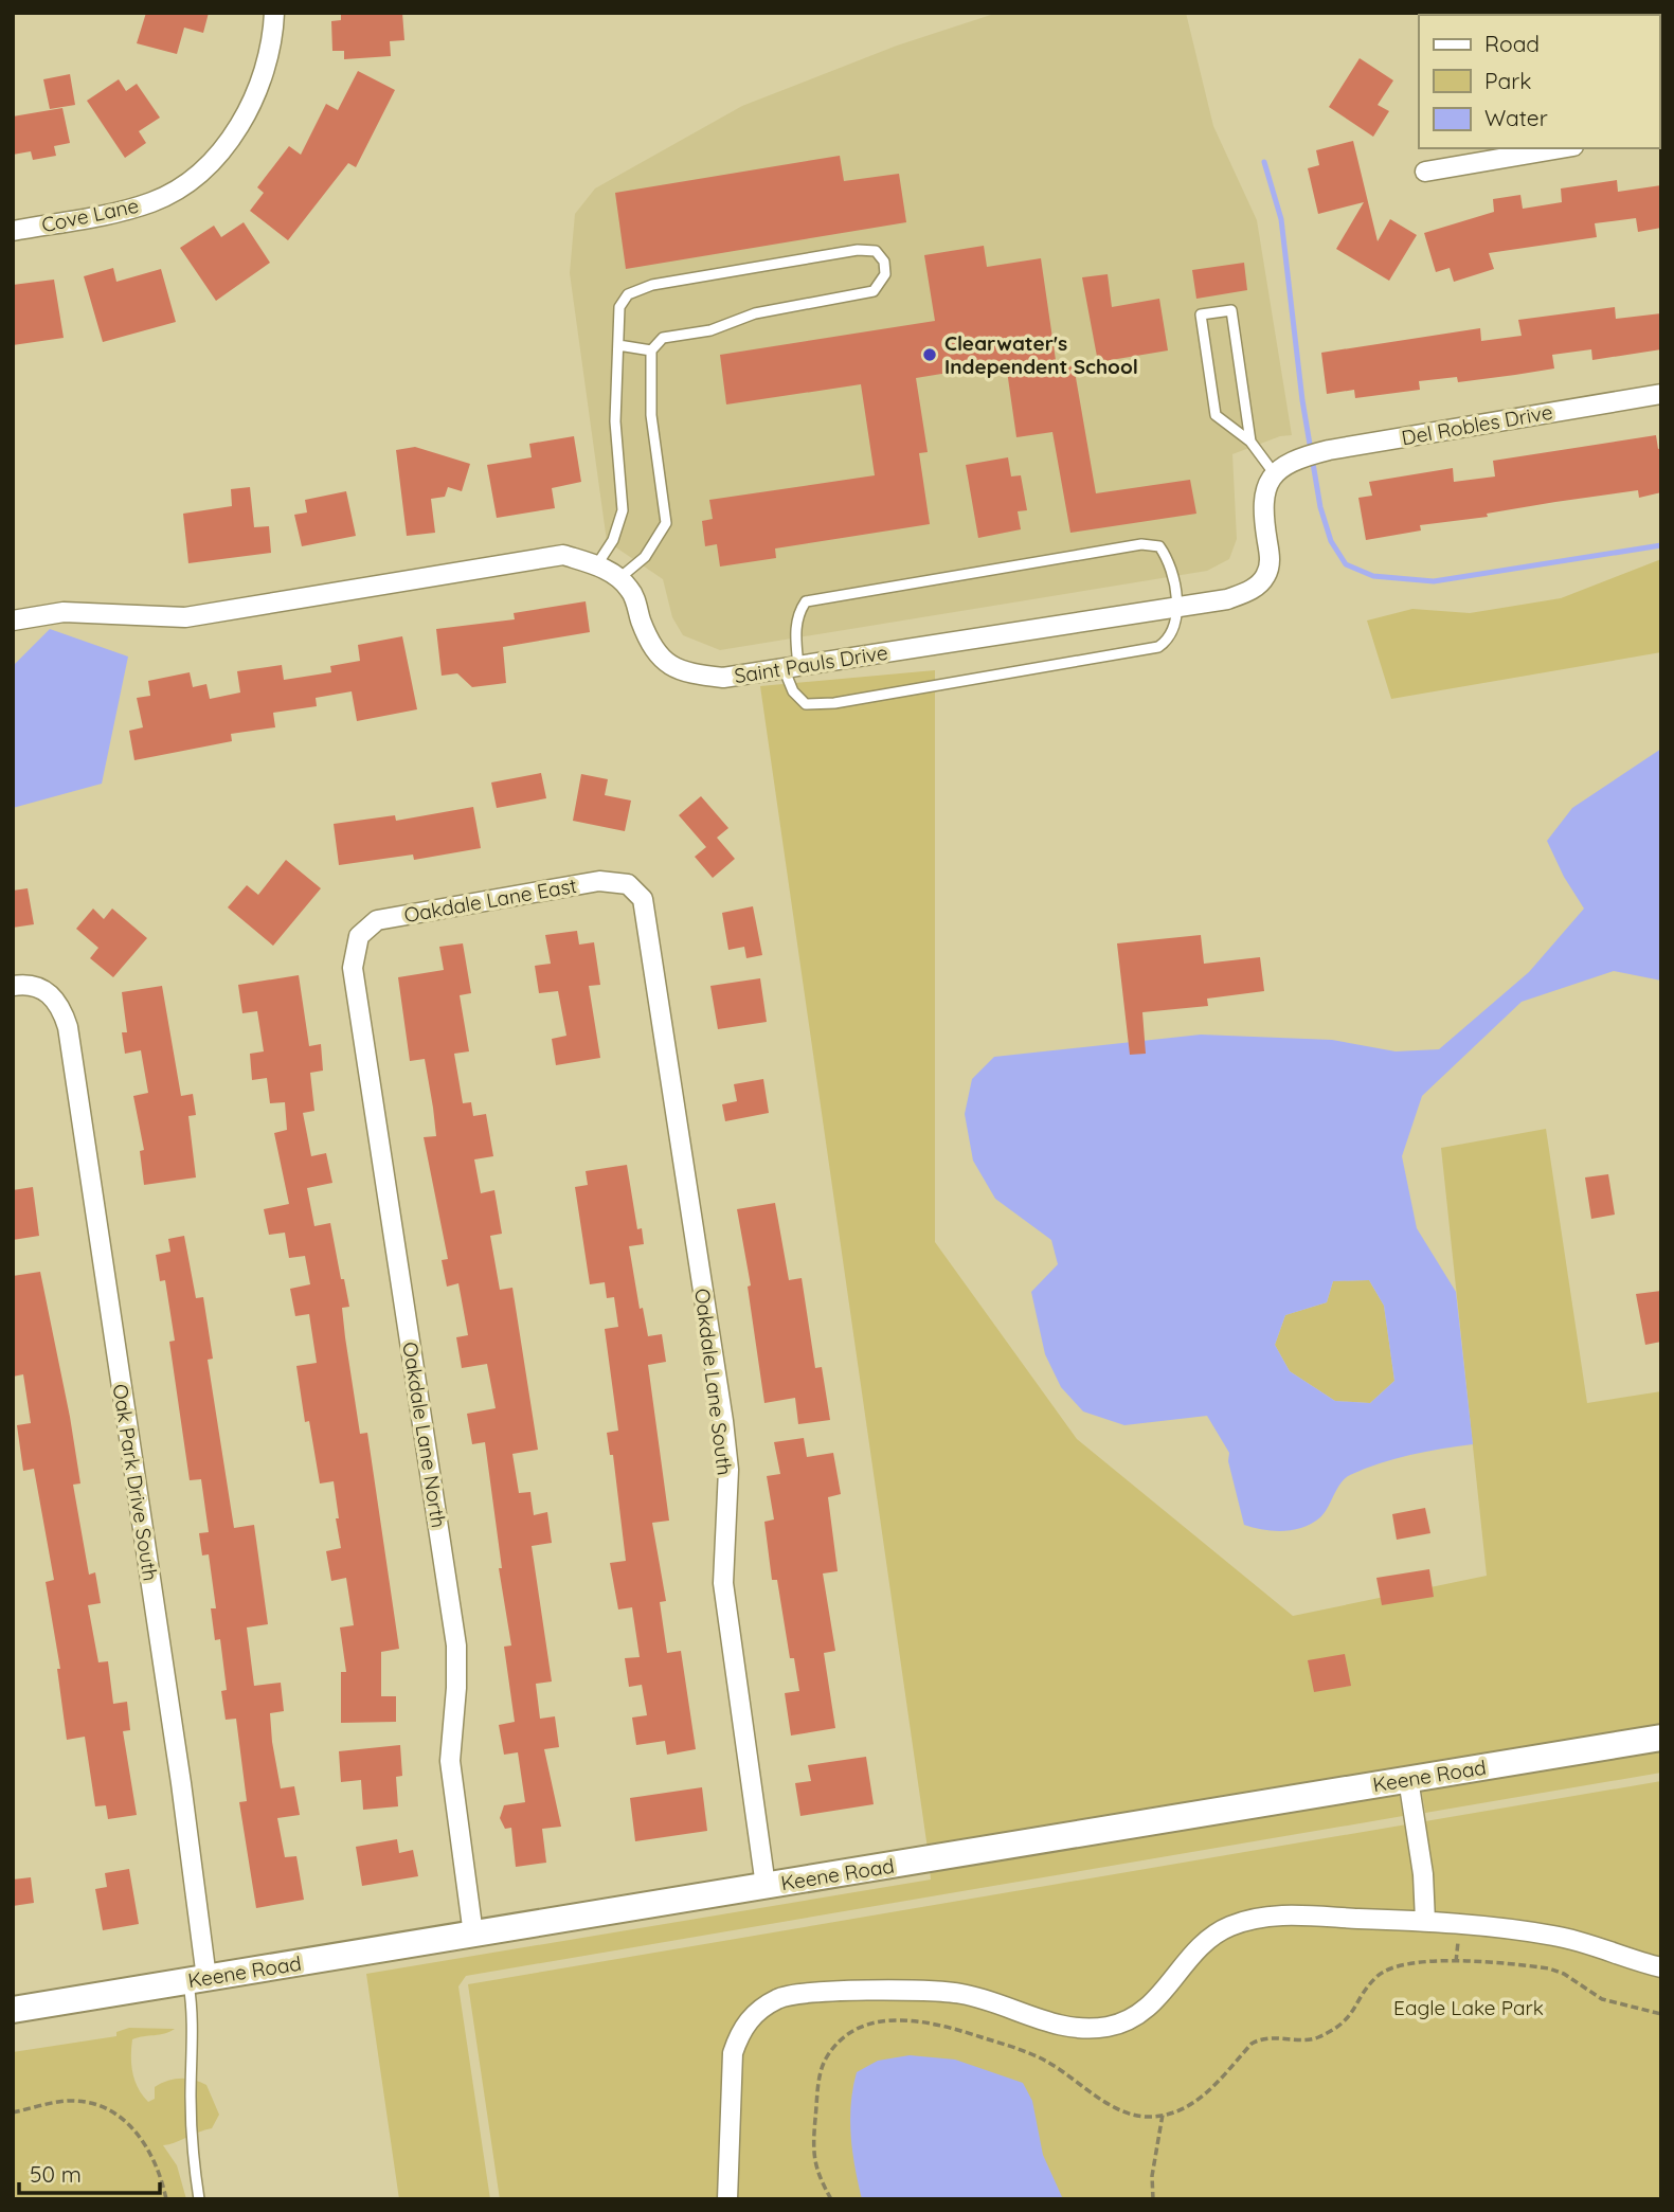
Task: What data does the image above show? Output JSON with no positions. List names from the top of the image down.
{
  "streets": {
    "main road": ["Keene Road"],
    "street": [
      "Cove Lane",
      "Del Robles Drive",
      "Saint Pauls Drive",
      "Oakdale Lane East",
      "Oakdale Lane South",
      "Oakdale Lane North",
      "Oak Park Drive South"
    ]
  },
  "crossings": [
    ["Del Robles Drive", "Saint Pauls Drive"],
    ["Oakdale Lane East", "Oakdale Lane South"],
    ["Oakdale Lane East", "Oakdale Lane North"],
    ["Oakdale Lane South", "Keene Road"],
    ["Oakdale Lane North", "Keene Road"],
    ["Oak Park Drive South", "Keene Road"]
  ],
  "parks": ["Eagle Lake Park"],
  "places": ["Clearwater's Independent School"],
  "legend": ["Road", "Park", "Water"],
  "scale_bar": "50 m"
}
